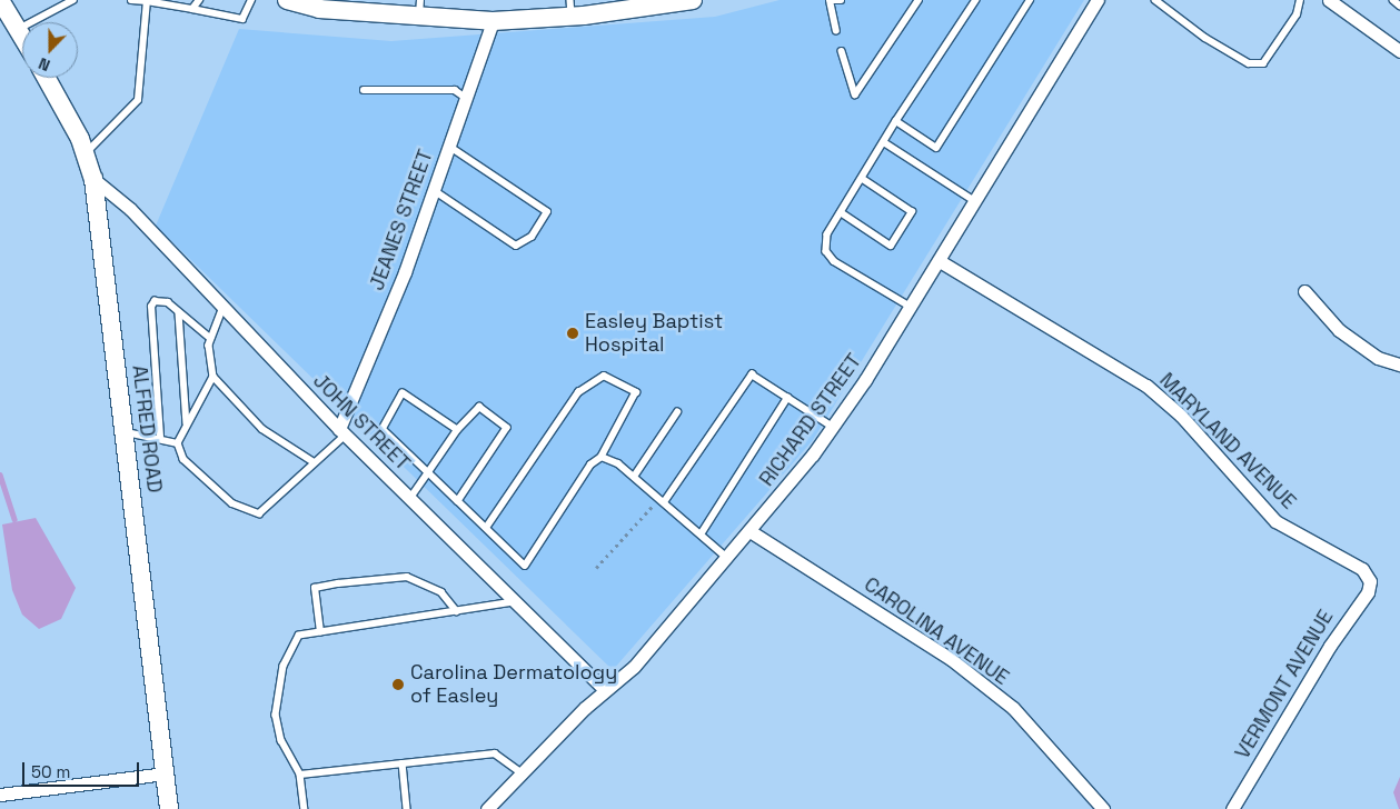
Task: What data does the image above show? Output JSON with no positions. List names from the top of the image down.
{
  "streets": {
    "street": [
      "JEANES STREET",
      "RICHARD STREET",
      "JOHN STREET",
      "ALFRED ROAD",
      "MARYLAND AVENUE",
      "CAROLINA AVENUE",
      "VERMONT AVENUE"
    ]
  },
  "crossings": [
    ["JEANES STREET", "JOHN STREET"],
    ["RICHARD STREET", "JOHN STREET"],
    ["RICHARD STREET", "MARYLAND AVENUE"],
    ["RICHARD STREET", "CAROLINA AVENUE"],
    ["JOHN STREET", "ALFRED ROAD"],
    ["MARYLAND AVENUE", "VERMONT AVENUE"]
  ],
  "places": ["Easley Baptist Hospital", "Carolina Dermatology of Easley"],
  "scale_bar": "50 m",
  "north": "bottom"
}
